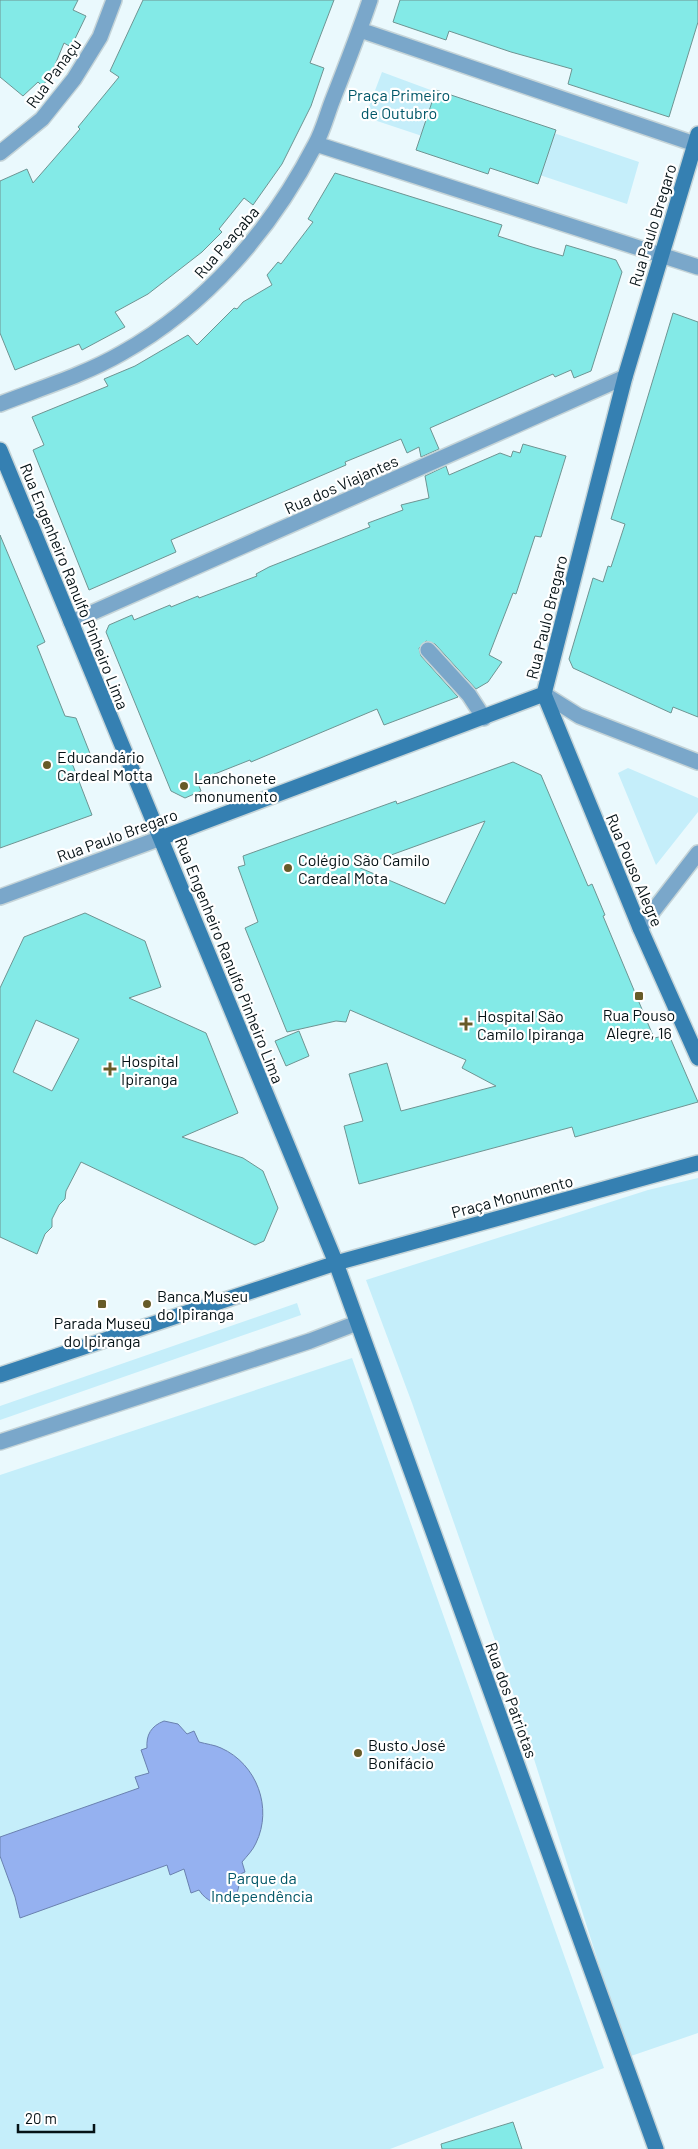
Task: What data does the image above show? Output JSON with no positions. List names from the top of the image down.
{
  "streets": {
    "street": [
      "Rua Panaçu",
      "Rua Paulo Bregaro",
      "Rua Peaçaba",
      "Rua dos Viajantes",
      "Rua Engenheiro Ranulfo Pinheiro Lima",
      "Rua Pouso Alegre",
      "Praça Monumento",
      "Rua dos Patriotas"
    ]
  },
  "crossings": [
    ["Rua Paulo Bregaro", "Rua dos Viajantes"],
    ["Rua Paulo Bregaro", "Rua Engenheiro Ranulfo Pinheiro Lima"],
    ["Rua Paulo Bregaro", "Rua Pouso Alegre"],
    ["Rua dos Viajantes", "Rua Engenheiro Ranulfo Pinheiro Lima"],
    ["Rua Engenheiro Ranulfo Pinheiro Lima", "Praça Monumento"],
    ["Rua Engenheiro Ranulfo Pinheiro Lima", "Rua dos Patriotas"],
    ["Praça Monumento", "Rua dos Patriotas"]
  ],
  "parks": ["Praça Primeiro de Outubro", "Parque da Independência"],
  "places": {
    "other": [
      "Educandário Cardeal Motta",
      "Lanchonete monumento",
      "Colégio São Camilo Cardeal Mota",
      "Banca Museu do Ipiranga",
      "Busto José Bonifácio"
    ],
    "transit": ["Rua Pouso Alegre, 16", "Parada Museu do Ipiranga"],
    "health": ["Hospital São Camilo Ipiranga", "Hospital Ipiranga"]
  },
  "scale_bar": "20 m"
}
